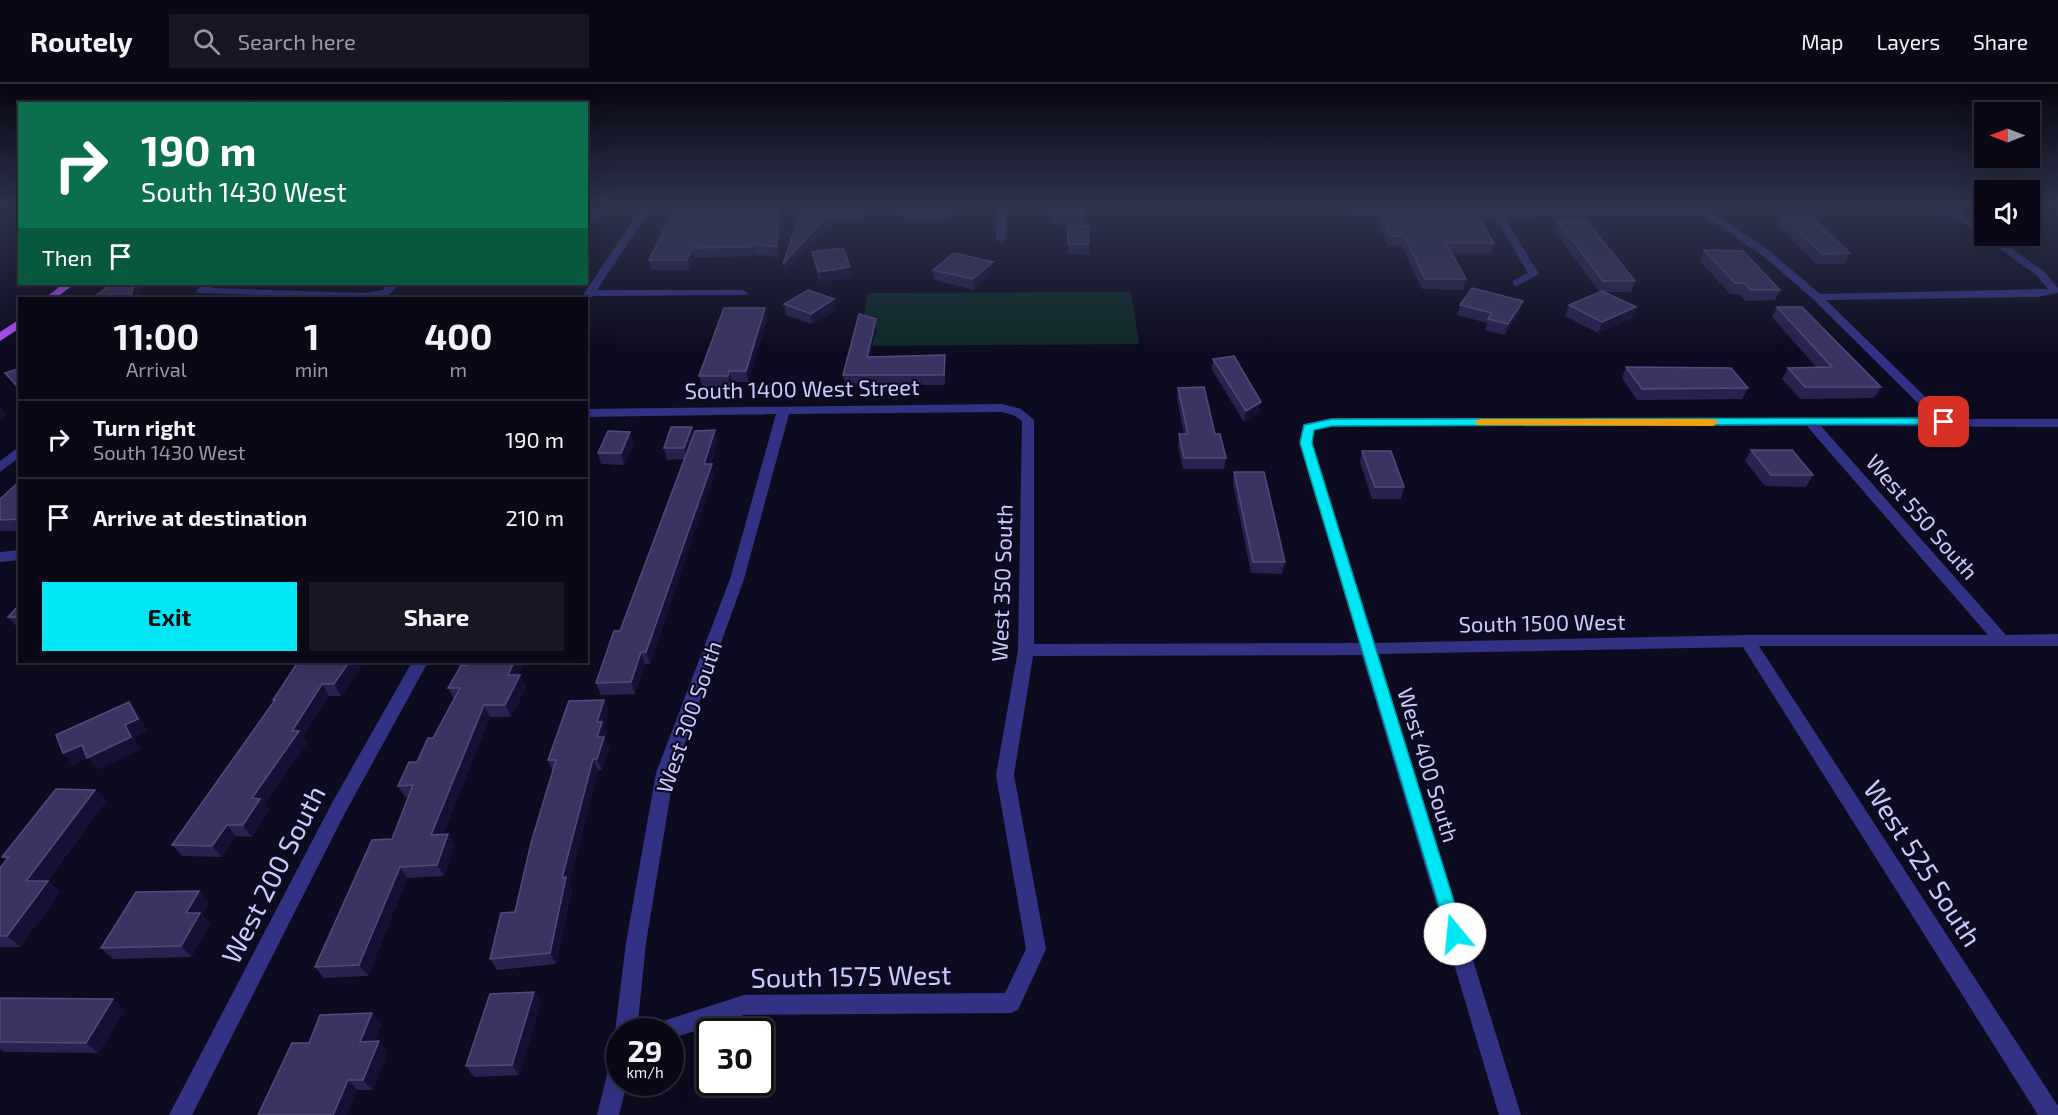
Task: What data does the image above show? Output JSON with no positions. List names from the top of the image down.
{
  "streets": {
    "street": [
      "South 1400 West Street",
      "West 550 South",
      "West 350 South",
      "South 1500 West",
      "West 300 South",
      "West 400 South",
      "West 525 South",
      "West 200 South",
      "South 1575 West"
    ]
  },
  "crossings": [
    ["South 1400 West Street", "West 350 South"],
    ["South 1400 West Street", "West 300 South"],
    ["West 550 South", "South 1500 West"],
    ["West 550 South", "West 400 South"],
    ["West 350 South", "South 1500 West"],
    ["West 350 South", "South 1575 West"],
    ["South 1500 West", "West 400 South"],
    ["South 1500 West", "West 525 South"]
  ],
  "north": "left",
  "page": {
    "header": "Routely",
    "search": "Search here",
    "nav": ["Map", "Layers", "Share"],
    "turn": ["190 m", "South 1430 West"],
    "then": "Then",
    "eta": [
      "11:00",
      "Arrival",
      "1",
      "min",
      "400",
      "m"
    ],
    "list": [
      {
        "name": "Turn right",
        "note": "South 1430 West",
        "value": "190 m"
      },
      {
        "name": "Arrive at destination",
        "value": "210 m"
      }
    ],
    "buttons": ["Exit", "Share"],
    "speed": "29 km/h",
    "limit": "30"
  }
}
